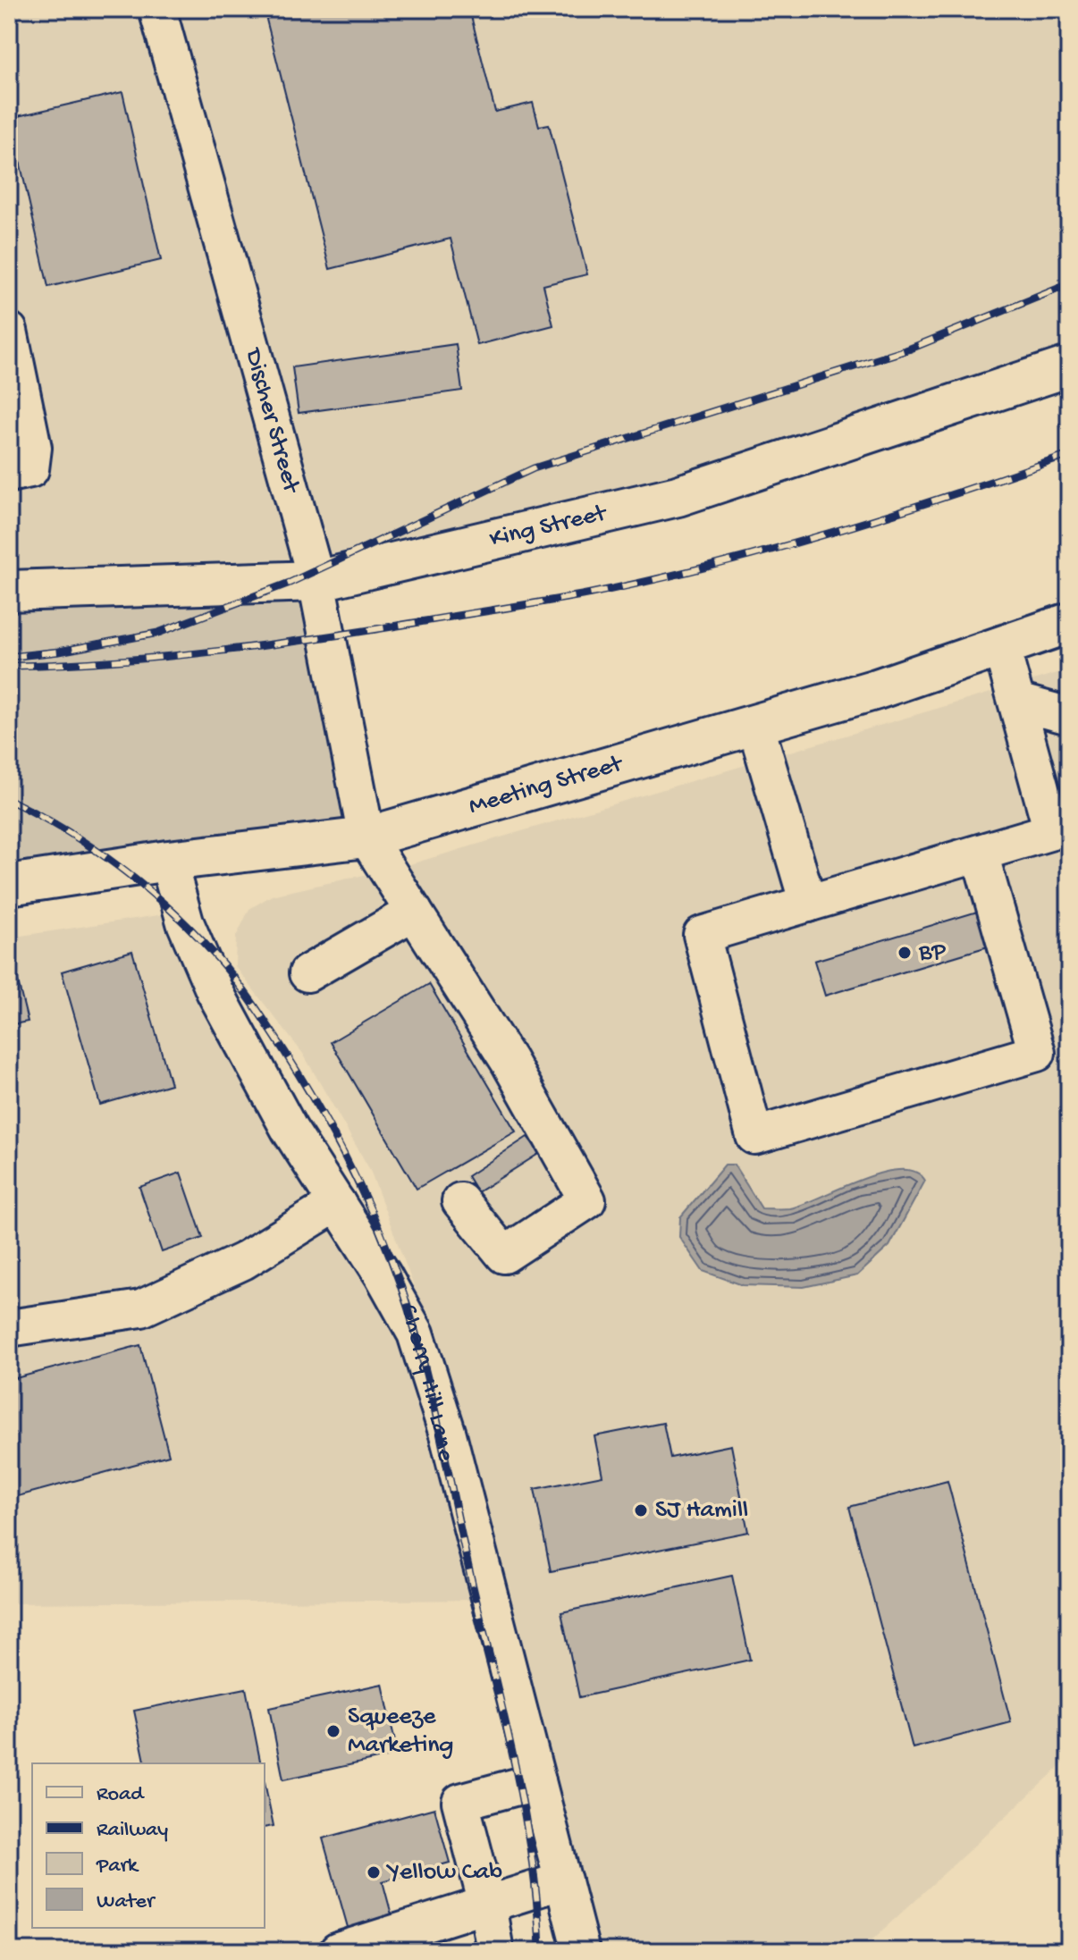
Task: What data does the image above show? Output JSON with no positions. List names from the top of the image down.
{
  "streets": {
    "main road": ["King Street", "Meeting Street"],
    "street": ["Discher Street", "Cherry Hill Lane"]
  },
  "crossings": [
    ["Discher Street", "King Street"],
    ["Discher Street", "Meeting Street"],
    ["Meeting Street", "Cherry Hill Lane"]
  ],
  "places": [
    "BP",
    "SJ Hamill",
    "Squeeze Marketing",
    "Yellow Cab"
  ],
  "legend": [
    "Road",
    "Railway",
    "Park",
    "Water"
  ]
}
